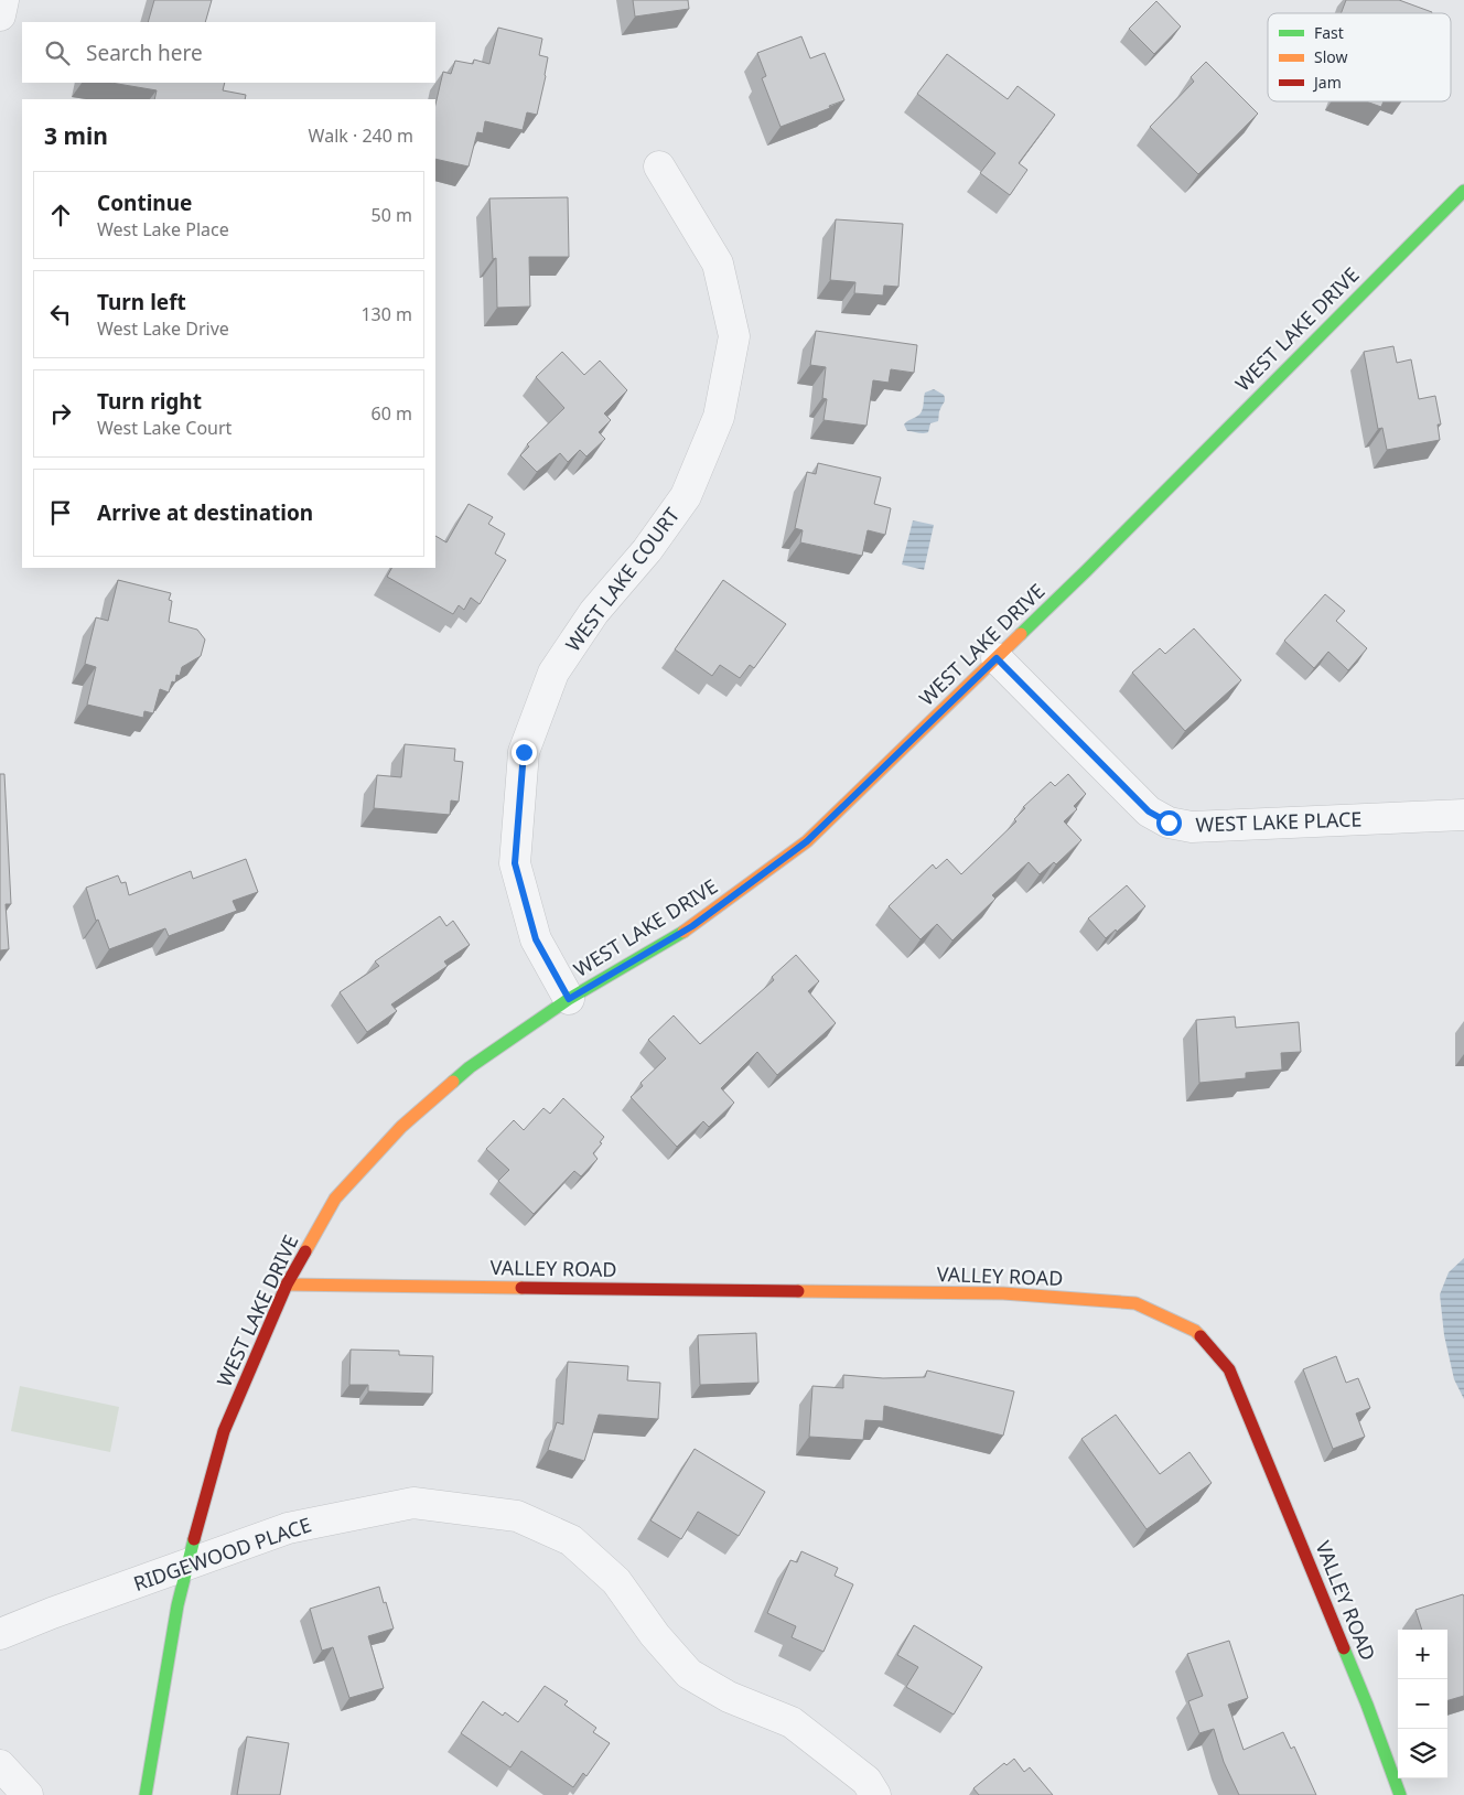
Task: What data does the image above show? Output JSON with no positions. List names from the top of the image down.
{
  "streets": {
    "main road": ["WEST LAKE DRIVE", "VALLEY ROAD"],
    "street": ["WEST LAKE COURT", "WEST LAKE PLACE", "RIDGEWOOD PLACE"]
  },
  "crossings": [
    ["WEST LAKE DRIVE", "WEST LAKE COURT"],
    ["WEST LAKE DRIVE", "WEST LAKE PLACE"],
    ["WEST LAKE DRIVE", "VALLEY ROAD"],
    ["WEST LAKE DRIVE", "RIDGEWOOD PLACE"]
  ],
  "legend": ["Fast", "Slow", "Jam"],
  "page": {
    "search": "Search here",
    "heading": ["3 min", "Walk · 240 m"],
    "list": [
      ["Continue", "West Lake Place", "50 m"],
      ["Turn left", "West Lake Drive", "130 m"],
      ["Turn right", "West Lake Court", "60 m"],
      "Arrive at destination"
    ],
    "map_buttons": ["+", "−"]
  }
}
